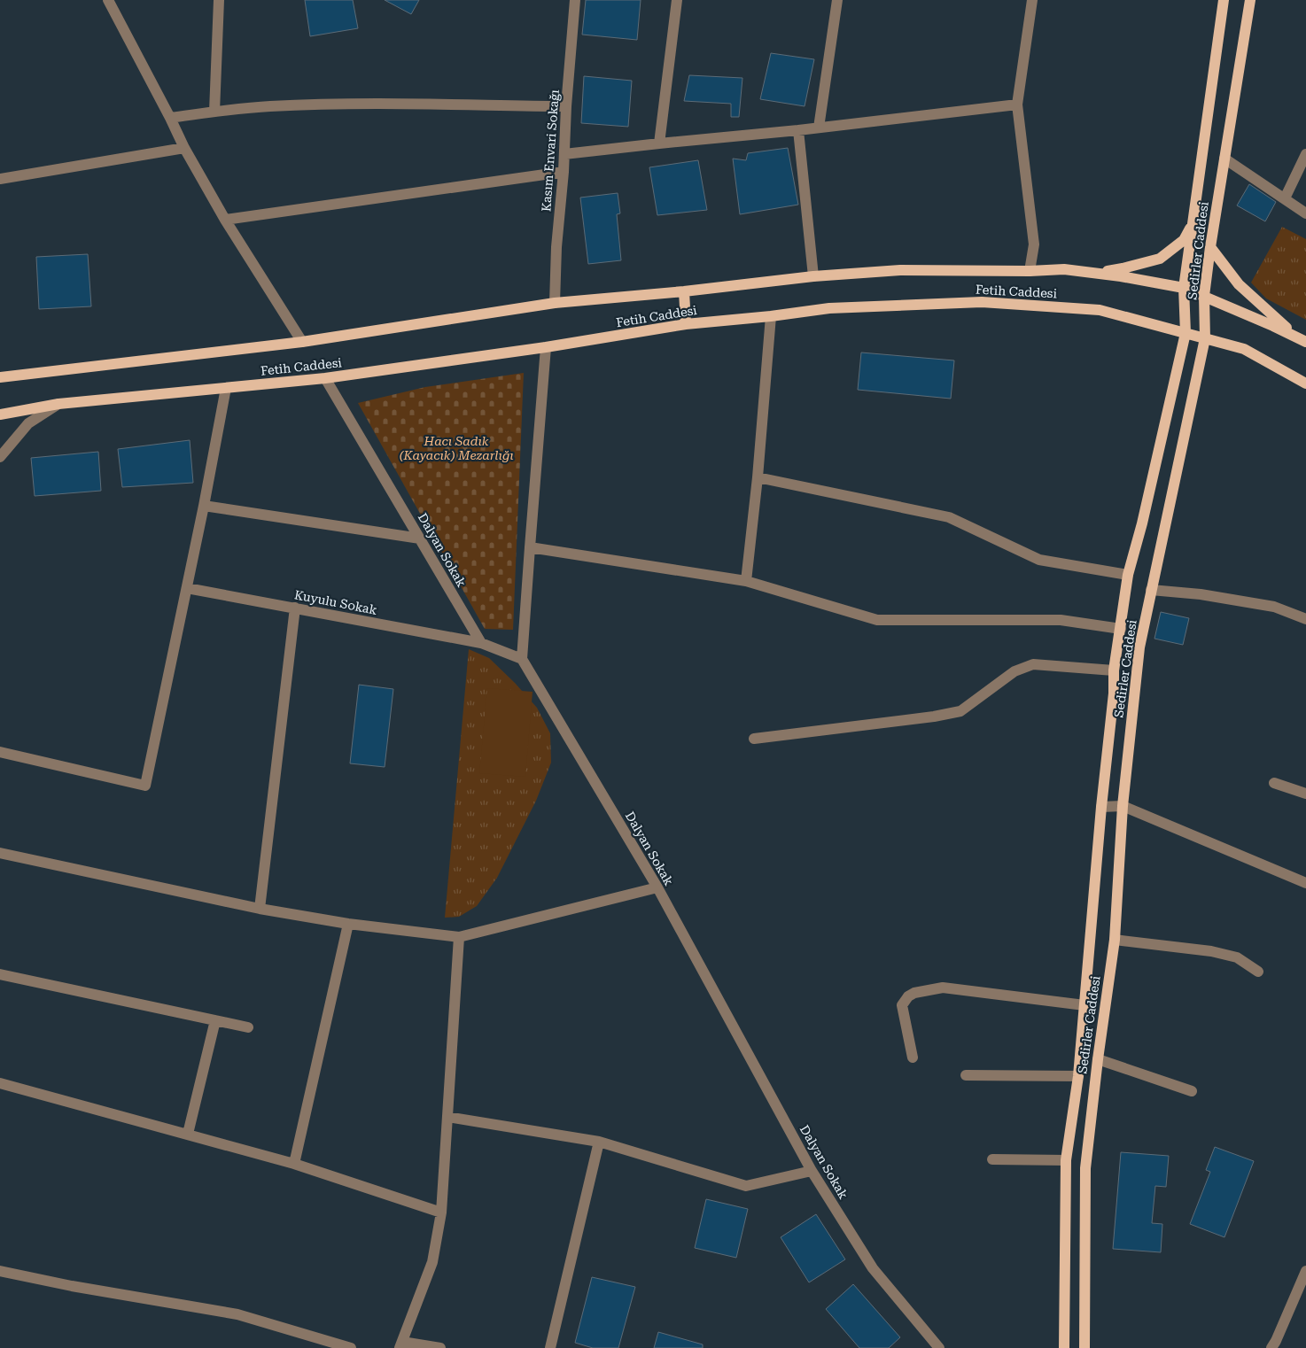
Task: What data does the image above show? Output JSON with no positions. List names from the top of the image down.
{
  "streets": {
    "main road": ["Sedirler Caddesi", "Fetih Caddesi"],
    "street": ["Kasım Envari Sokağı", "Dalyan Sokak", "Kuyulu Sokak"]
  },
  "crossings": [
    ["Kasım Envari Sokağı", "Fetih Caddesi"],
    ["Sedirler Caddesi", "Fetih Caddesi"],
    ["Fetih Caddesi", "Dalyan Sokak"],
    ["Dalyan Sokak", "Kuyulu Sokak"]
  ],
  "parks": ["Hacı Sadık (Kayacık) Mezarlığı"]
}
